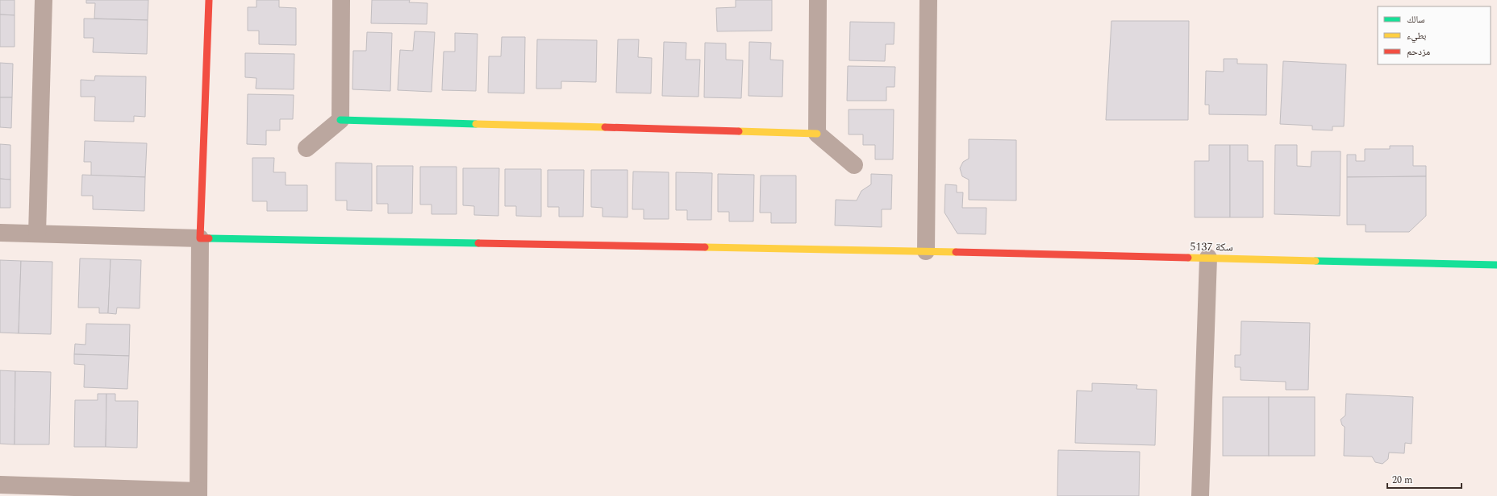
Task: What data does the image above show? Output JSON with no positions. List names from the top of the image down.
{
  "streets": {
    "street": ["سكة 5137"]
  },
  "legend": ["سالك", "بطيء", "مزدحم"],
  "scale_bar": "20 m"
}
